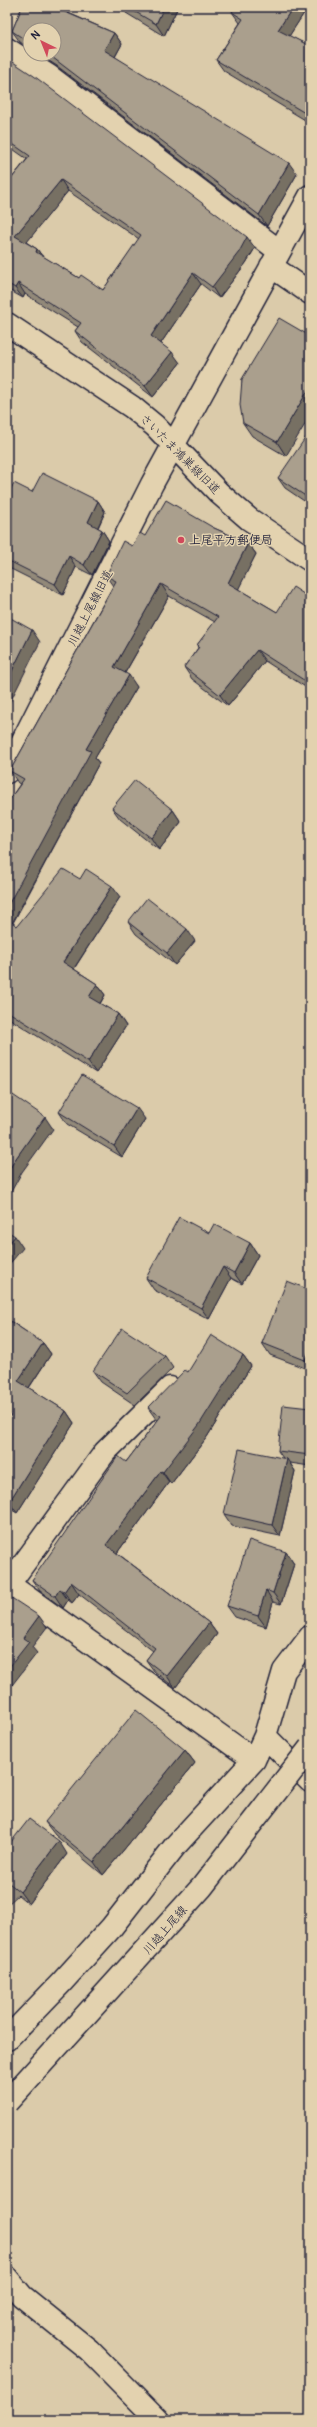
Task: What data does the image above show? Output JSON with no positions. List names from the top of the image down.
{
  "streets": {
    "street": ["さいたま鴻巣線旧道", "川越上尾線旧道", "川越上尾線"]
  },
  "crossings": [
    ["さいたま鴻巣線旧道", "川越上尾線旧道"]
  ],
  "places": ["上尾平方郵便局"],
  "north": "top left"
}
